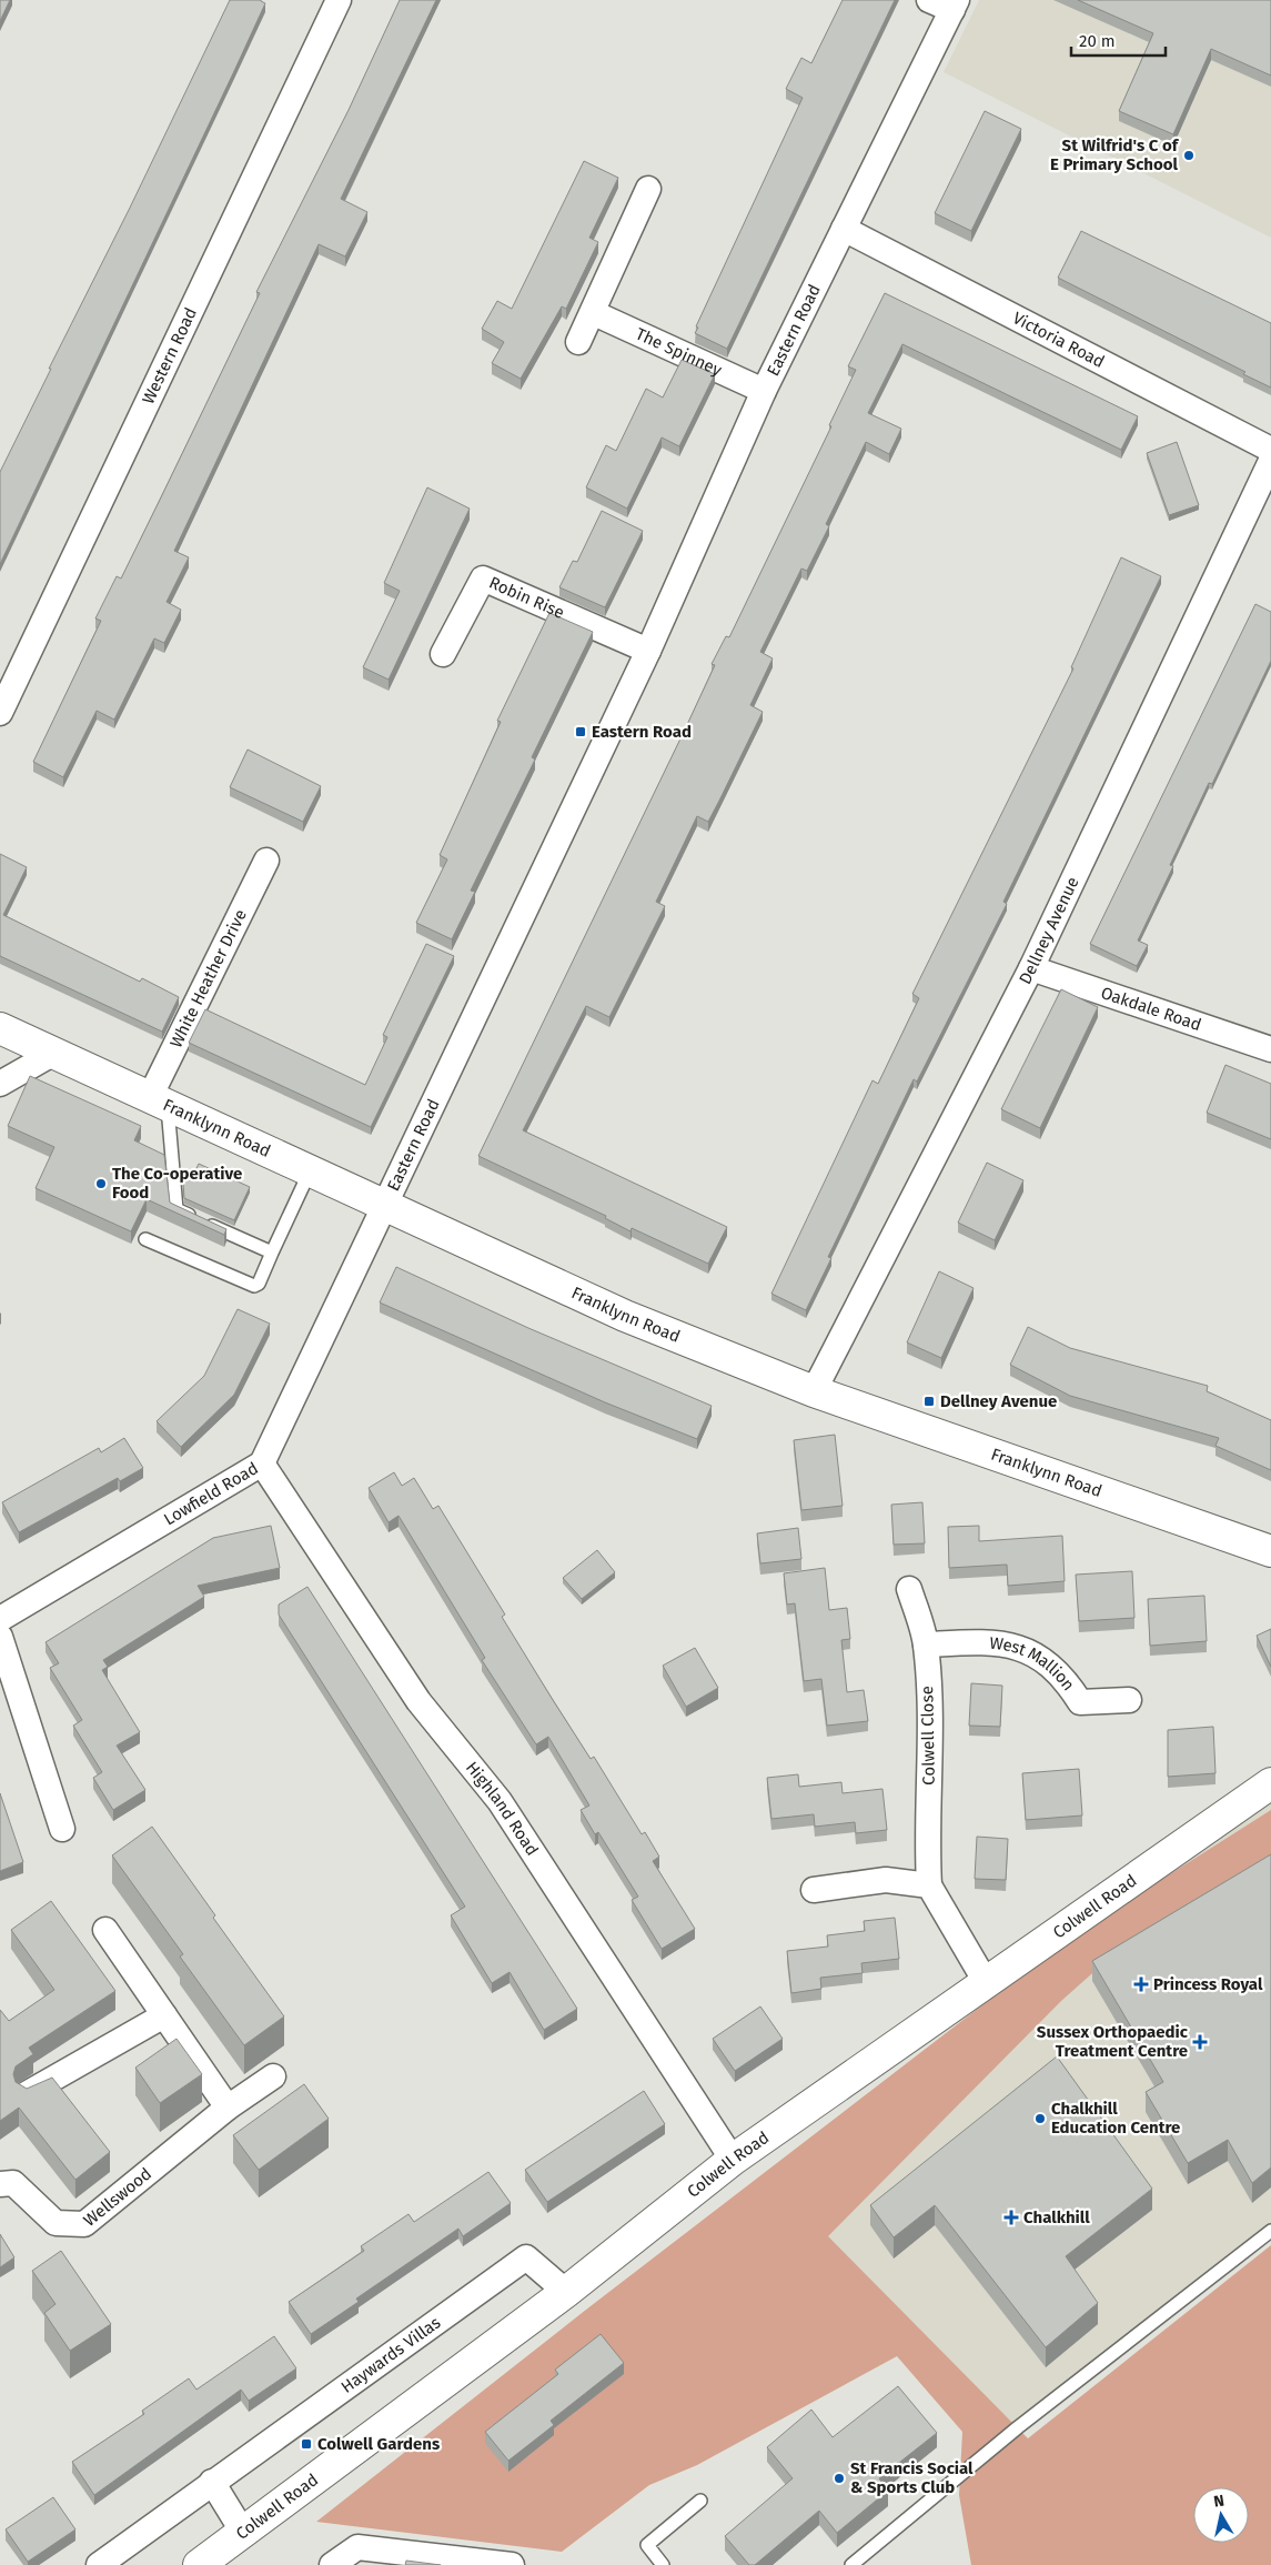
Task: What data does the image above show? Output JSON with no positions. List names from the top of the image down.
{
  "streets": {
    "main road": ["Franklynn Road", "Colwell Road"],
    "street": [
      "Eastern Road",
      "Victoria Road",
      "The Spinney",
      "Western Road",
      "Robin Rise",
      "Dellney Avenue",
      "White Heather Drive",
      "Oakdale Road",
      "Lowfield Road",
      "West Mallion",
      "Colwell Close",
      "Highland Road",
      "Wellswood",
      "Haywards Villas"
    ]
  },
  "crossings": [
    ["Eastern Road", "Victoria Road"],
    ["Eastern Road", "The Spinney"],
    ["Eastern Road", "Robin Rise"],
    ["Eastern Road", "Franklynn Road"],
    ["Eastern Road", "Lowfield Road"],
    ["Dellney Avenue", "Oakdale Road"],
    ["Dellney Avenue", "Franklynn Road"],
    ["White Heather Drive", "Franklynn Road"],
    ["Franklynn Road", "Lowfield Road"],
    ["Lowfield Road", "Highland Road"],
    ["West Mallion", "Colwell Close"],
    ["Colwell Close", "Colwell Road"],
    ["Highland Road", "Colwell Road"],
    ["Colwell Road", "Haywards Villas"]
  ],
  "places": {
    "other": [
      "St Wilfrid's C of E Primary School",
      "The Co-operative Food",
      "Chalkhill Education Centre",
      "St Francis Social & Sports Club"
    ],
    "transit": ["Eastern Road", "Dellney Avenue", "Colwell Gardens"],
    "health": ["Princess Royal", "Sussex Orthopaedic Treatment Centre", "Chalkhill"]
  },
  "scale_bar": "20 m",
  "north": "top"
}
